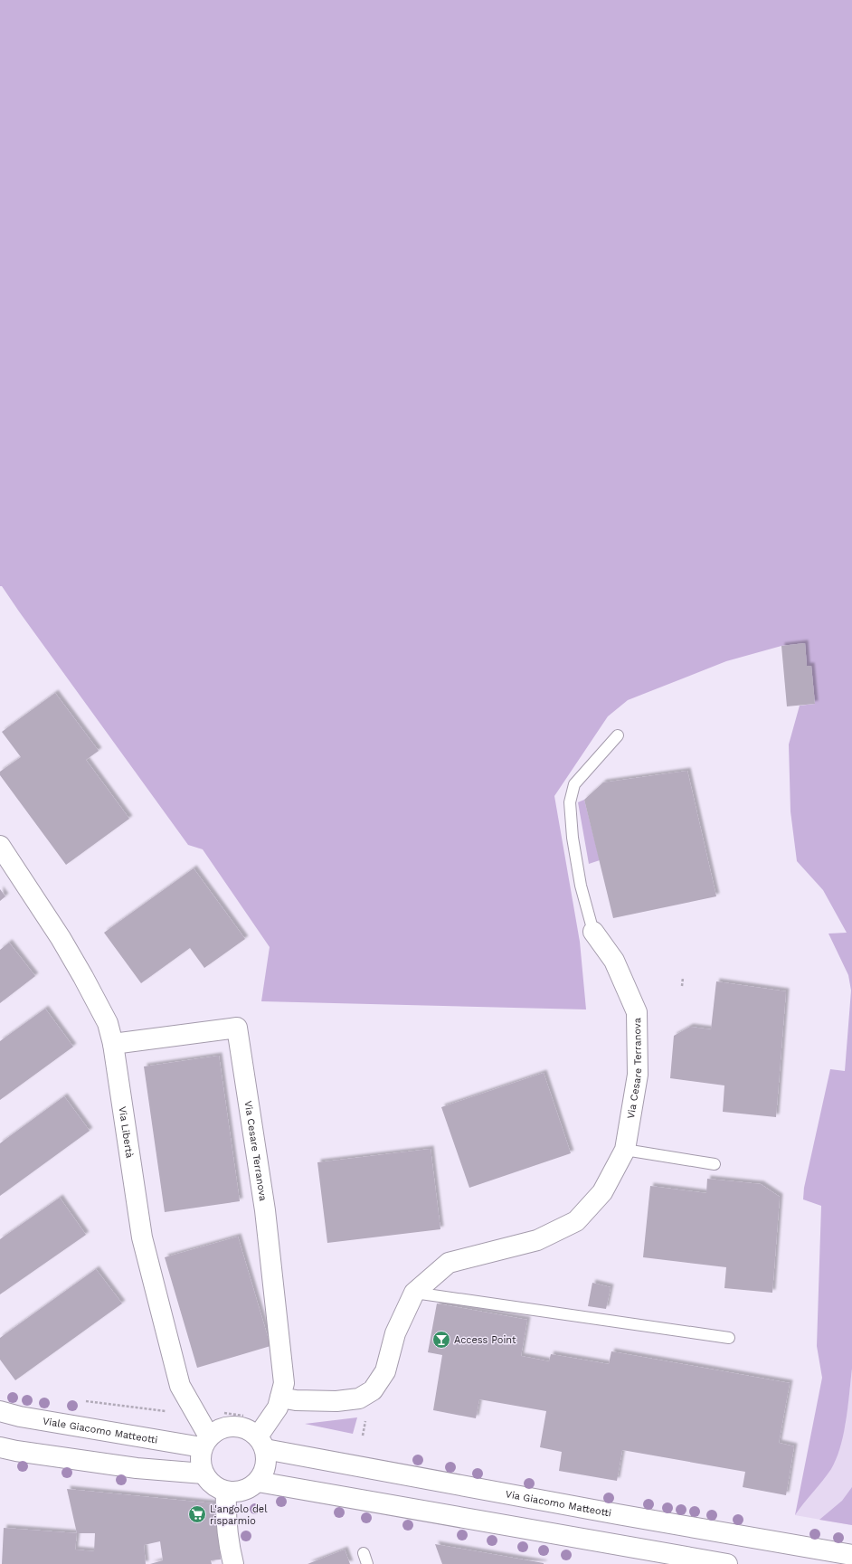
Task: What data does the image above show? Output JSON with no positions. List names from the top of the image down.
{
  "streets": {
    "street": [
      "Via Cesare Terranova",
      "Via Libertà",
      "Viale Giacomo Matteotti",
      "Via Giacomo Matteotti"
    ]
  },
  "crossings": [
    ["Via Cesare Terranova", "Via Libertà"],
    ["Via Cesare Terranova", "Viale Giacomo Matteotti"],
    ["Via Cesare Terranova", "Via Giacomo Matteotti"],
    ["Via Libertà", "Viale Giacomo Matteotti"],
    ["Via Libertà", "Via Giacomo Matteotti"],
    ["Viale Giacomo Matteotti", "Via Giacomo Matteotti"]
  ],
  "places": {
    "bar": ["Access Point"],
    "supermarket": ["L'angolo del risparmio"]
  }
}
